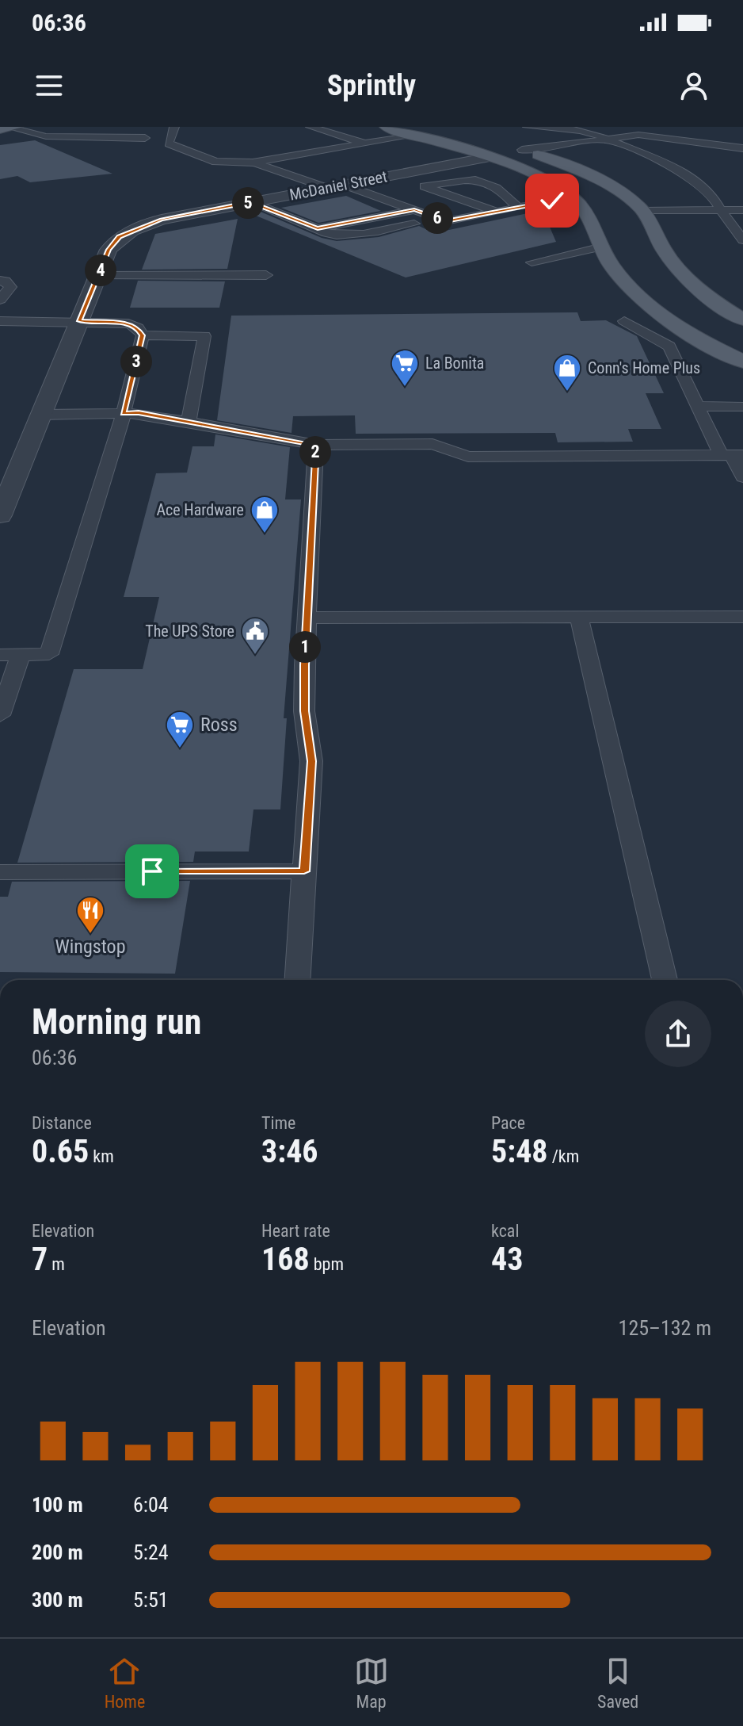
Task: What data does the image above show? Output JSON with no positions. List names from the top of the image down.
{
  "streets": {
    "street": ["McDaniel Street"]
  },
  "places": {
    "supermarket": ["La Bonita", "Ross"],
    "shop": ["Conn's Home Plus", "Ace Hardware"],
    "public building": ["The UPS Store"],
    "restaurant": ["Wingstop"]
  },
  "page": {
    "status": "06:36",
    "header": "Sprintly",
    "pins": [
      "5",
      "6",
      "4",
      "3",
      "2",
      "1"
    ],
    "heading": ["Morning run", "06:36"],
    "stats": [
      ["Distance", "0.65 km"],
      ["Time", "3:46"],
      ["Pace", "5:48 /km"],
      ["Elevation", "7 m"],
      ["Heart rate", "168 bpm"],
      ["kcal", "43"]
    ],
    "chart": ["Elevation", "125–132 m"],
    "list": [
      {
        "name": "100 m",
        "note": "6:04"
      },
      {
        "name": "200 m",
        "note": "5:24"
      },
      {
        "name": "300 m",
        "note": "5:51"
      }
    ],
    "tabs": ["Home", "Map", "Saved"]
  }
}
